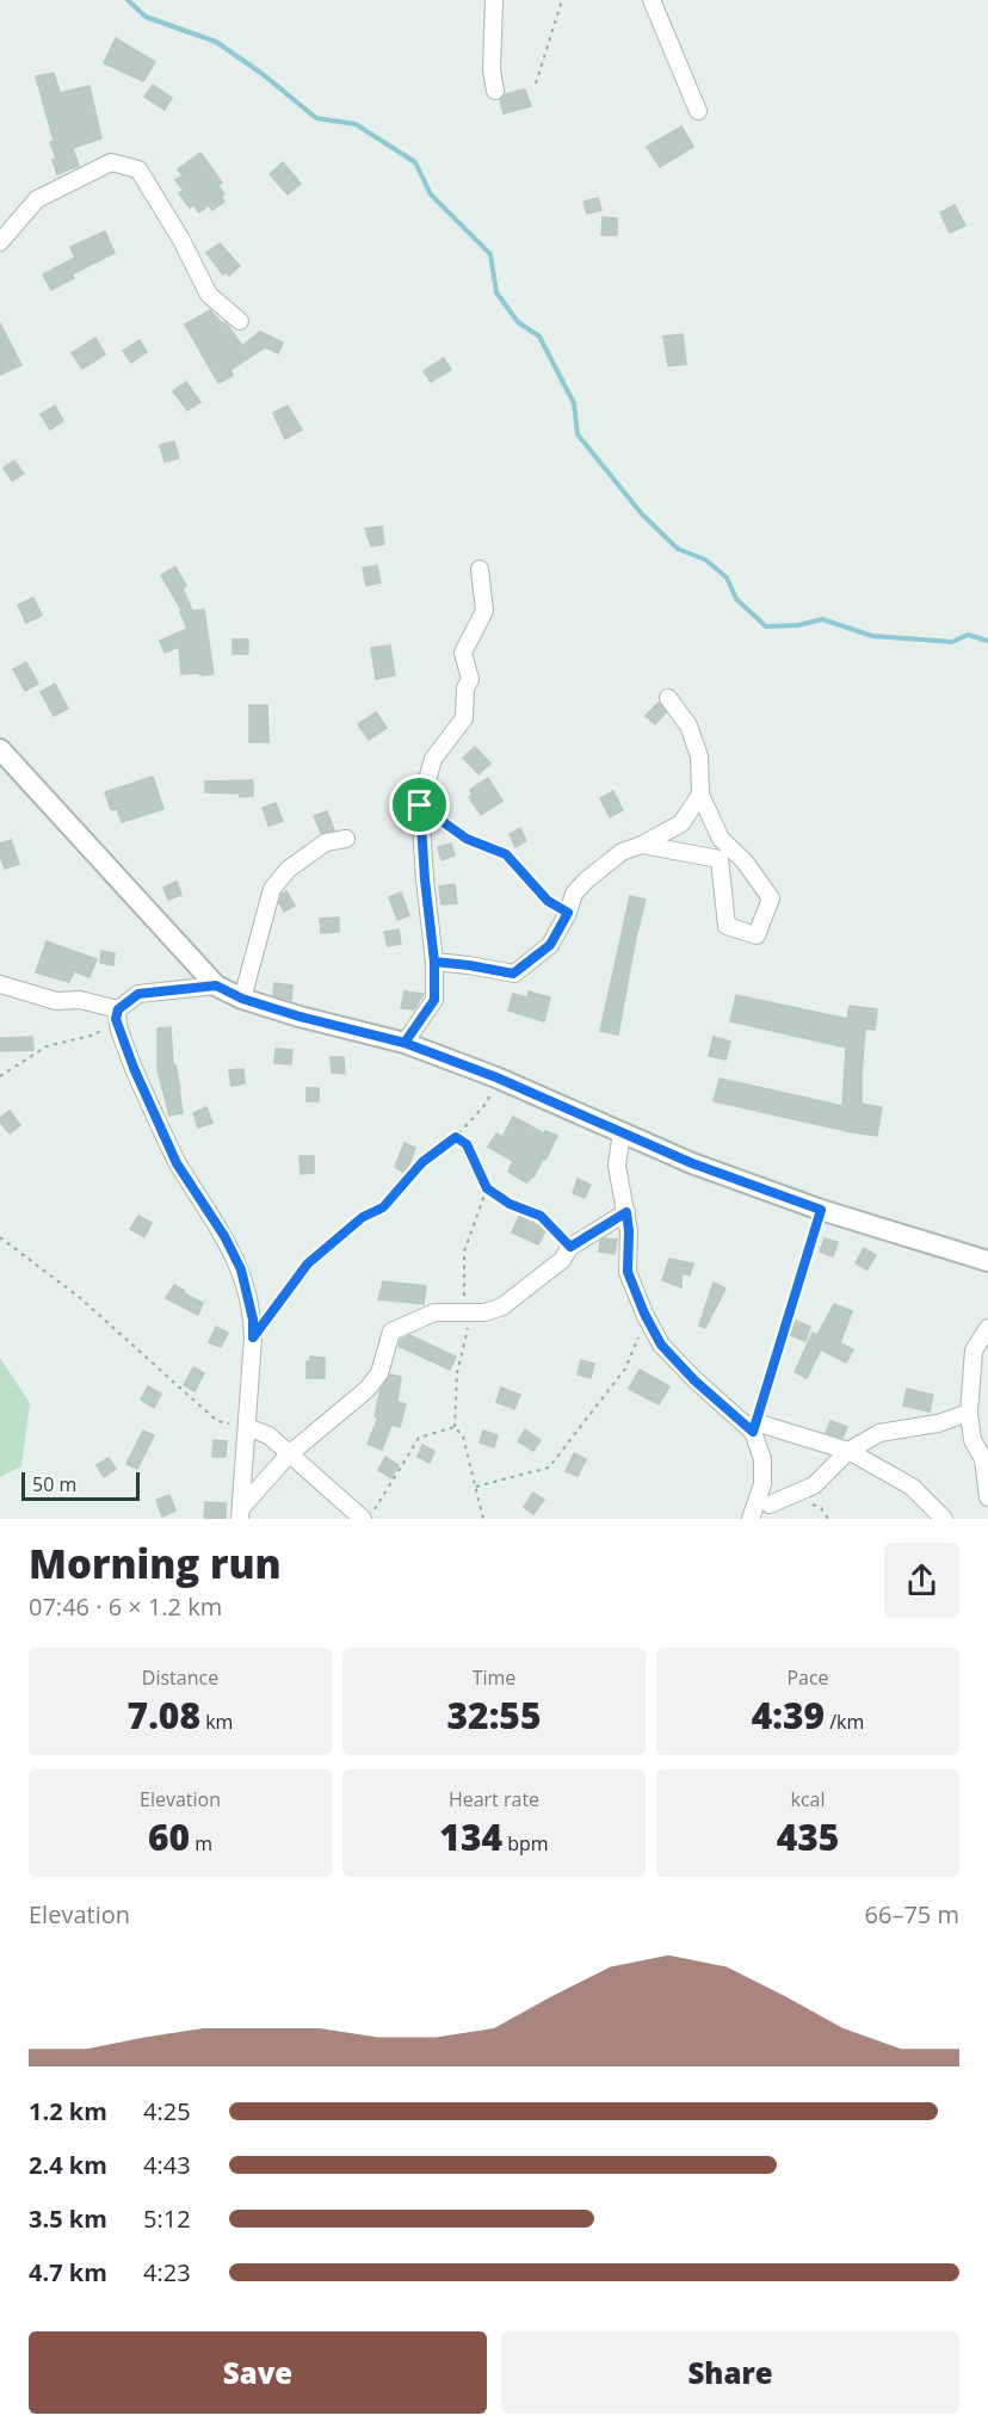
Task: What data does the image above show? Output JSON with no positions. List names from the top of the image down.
{
  "scale_bar": "50 m",
  "page": {
    "scale": "50 m",
    "heading": ["Morning run", "07:46 · 6 × 1.2 km"],
    "stats": [
      ["Distance", "7.08 km"],
      ["Time", "32:55"],
      ["Pace", "4:39 /km"],
      ["Elevation", "60 m"],
      ["Heart rate", "134 bpm"],
      ["kcal", "435"]
    ],
    "chart": ["Elevation", "66–75 m"],
    "list": [
      {
        "name": "1.2 km",
        "note": "4:25"
      },
      {
        "name": "2.4 km",
        "note": "4:43"
      },
      {
        "name": "3.5 km",
        "note": "5:12"
      },
      {
        "name": "4.7 km",
        "note": "4:23"
      }
    ],
    "buttons": ["Save", "Share"]
  }
}
